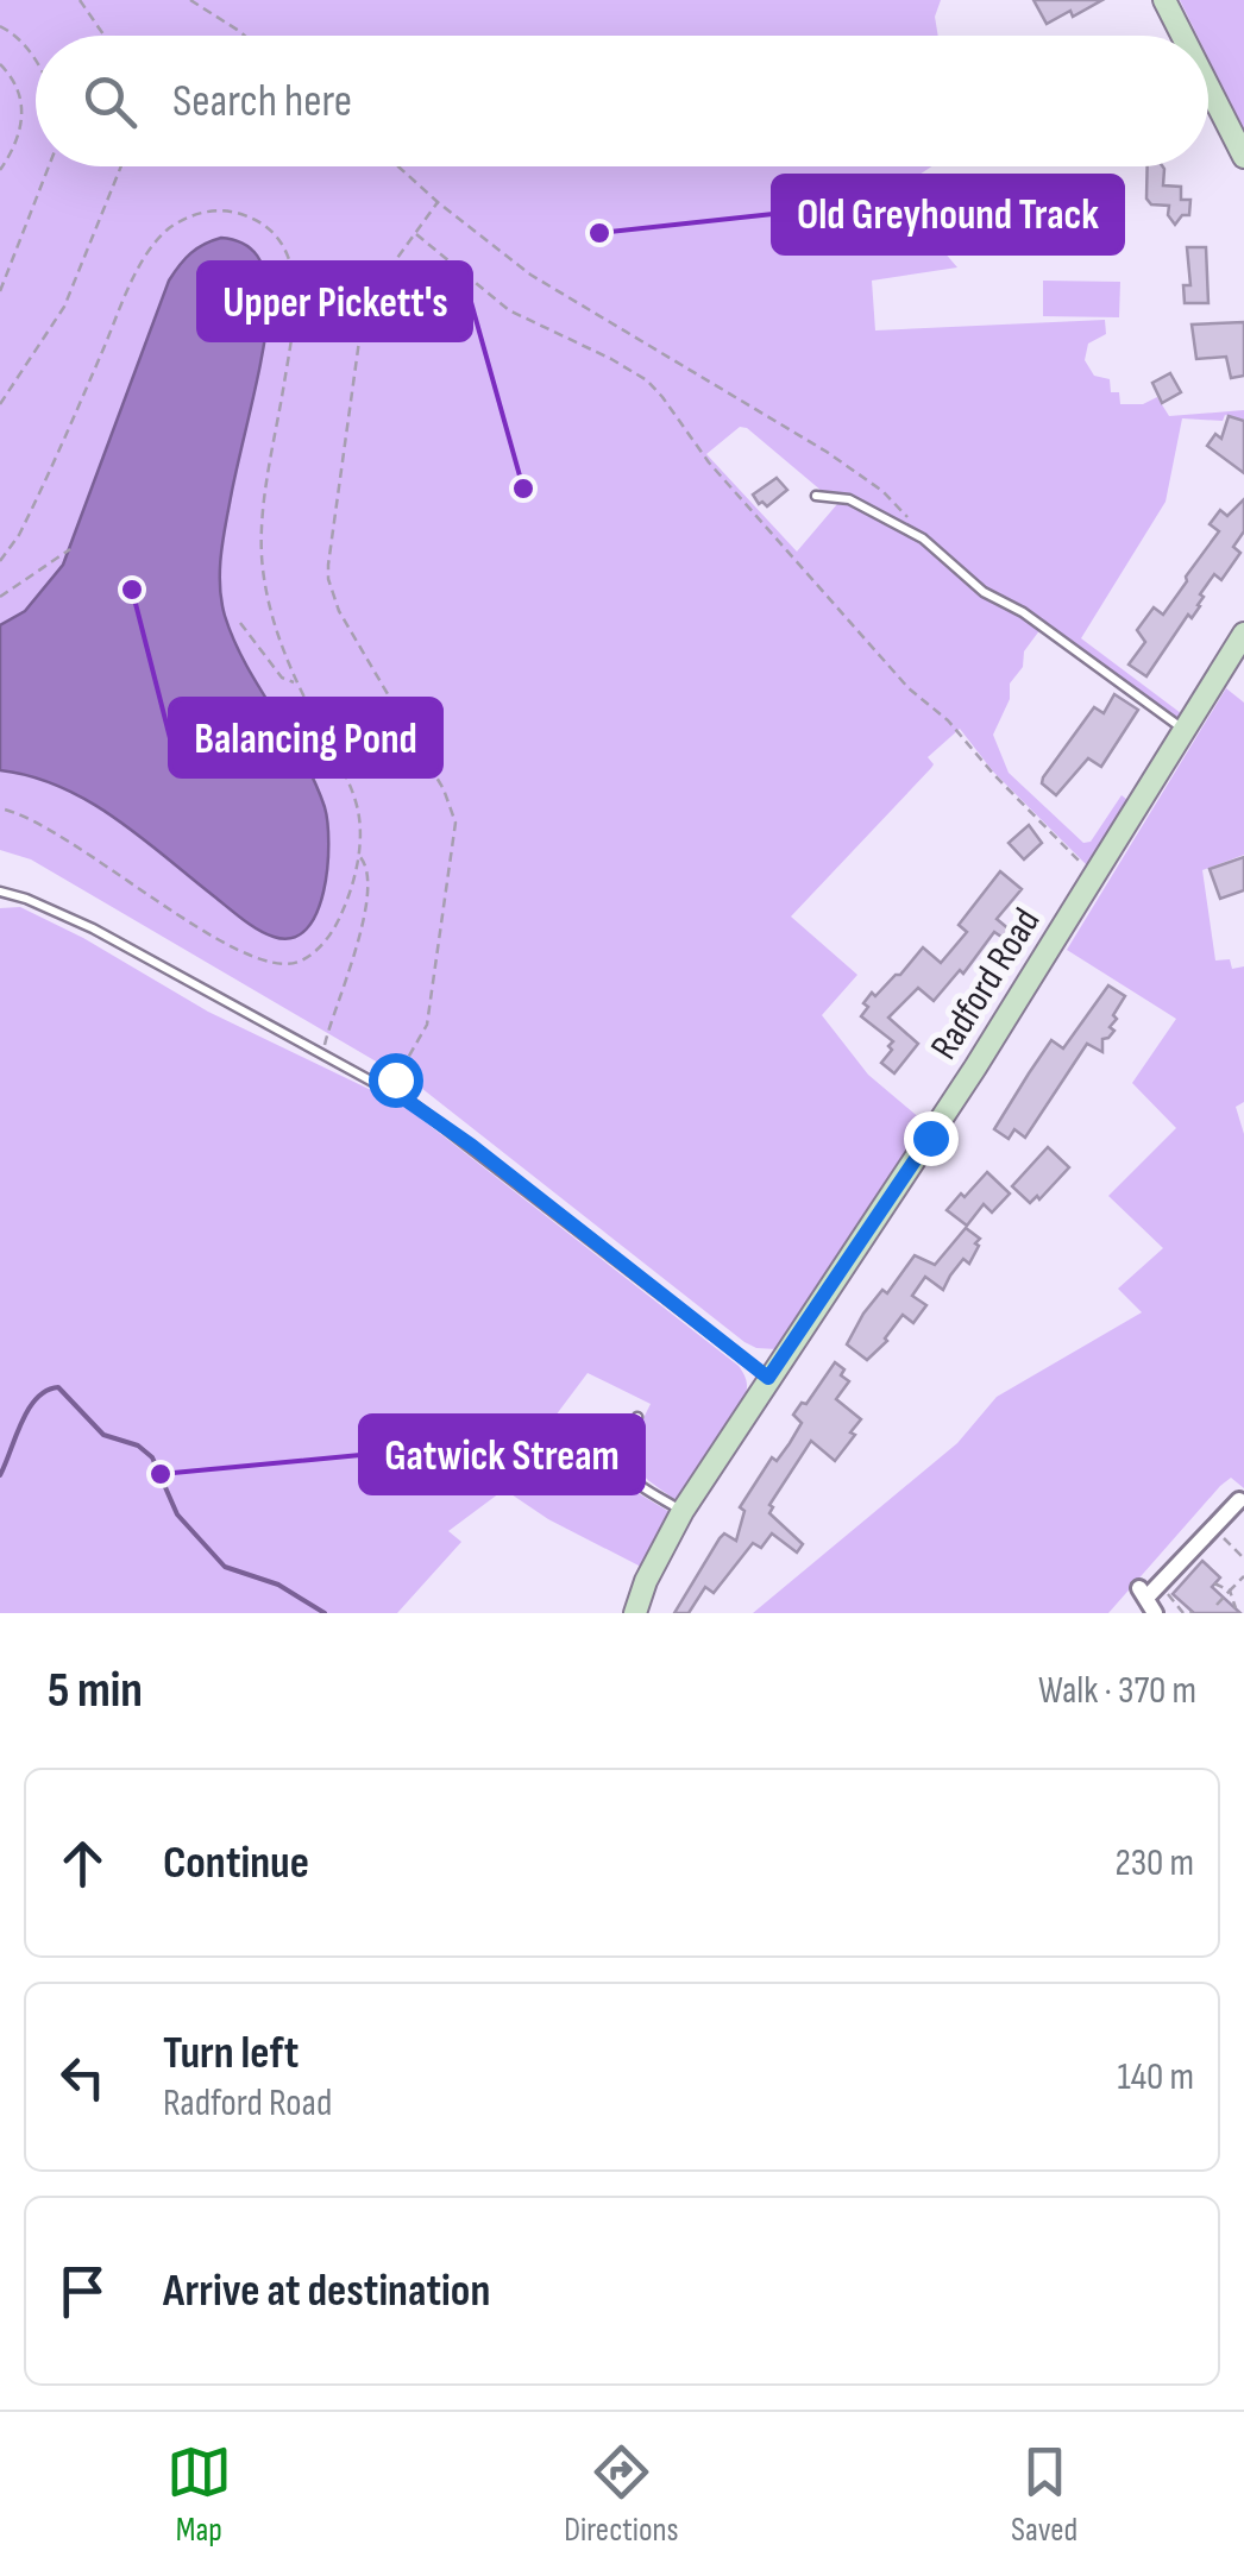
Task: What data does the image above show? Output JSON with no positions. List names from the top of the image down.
{
  "streets": {
    "street": ["Radford Road"]
  },
  "places": [
    "Old Greyhound Track",
    "Upper Pickett's",
    "Balancing Pond",
    "Gatwick Stream"
  ],
  "page": {
    "search": "Search here",
    "heading": ["5 min", "Walk · 370 m"],
    "list": [
      ["Continue", "230 m"],
      ["Turn left", "Radford Road", "140 m"],
      "Arrive at destination"
    ],
    "nav": ["Map", "Directions", "Saved"]
  }
}
